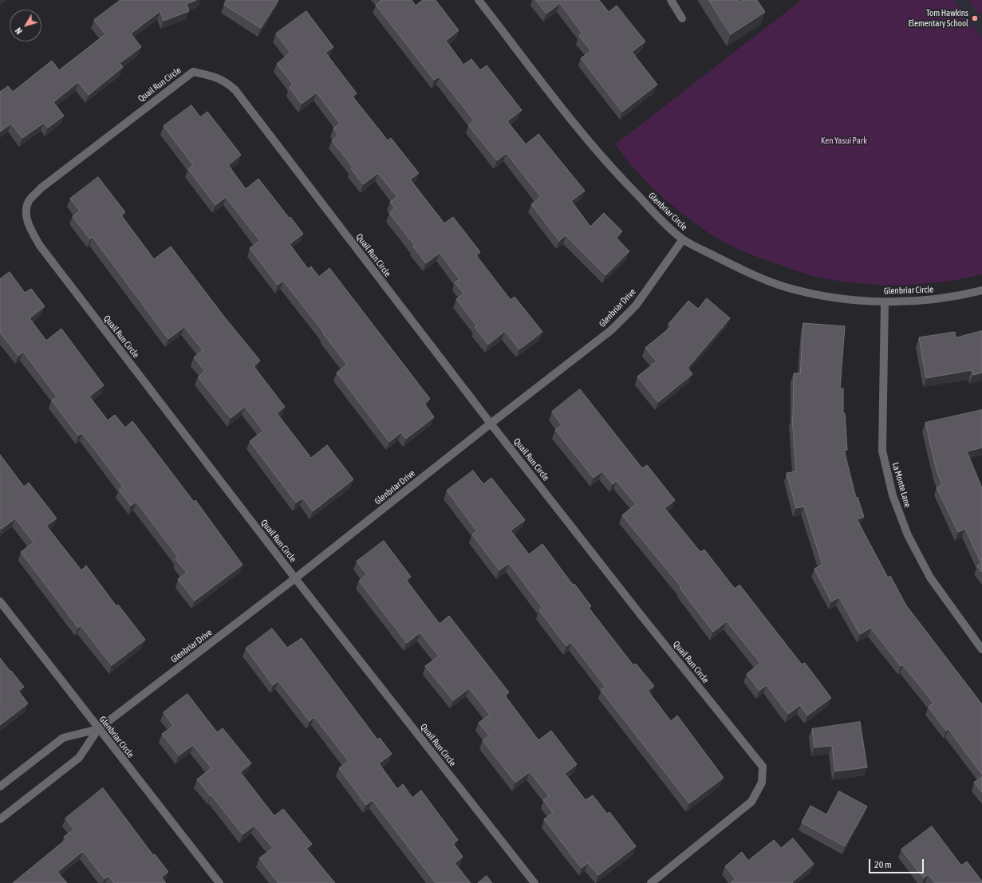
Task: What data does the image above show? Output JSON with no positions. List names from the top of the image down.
{
  "streets": {
    "street": [
      "Quail Run Circle",
      "Glenbriar Circle",
      "Glenbriar Drive",
      "La Monte Lane"
    ]
  },
  "crossings": [
    ["Quail Run Circle", "Glenbriar Drive"],
    ["Glenbriar Circle", "Glenbriar Drive"],
    ["Glenbriar Circle", "La Monte Lane"]
  ],
  "parks": ["Ken Yasui Park"],
  "places": ["Tom Hawkins Elementary School"],
  "scale_bar": "20 m",
  "north": "bottom left"
}
